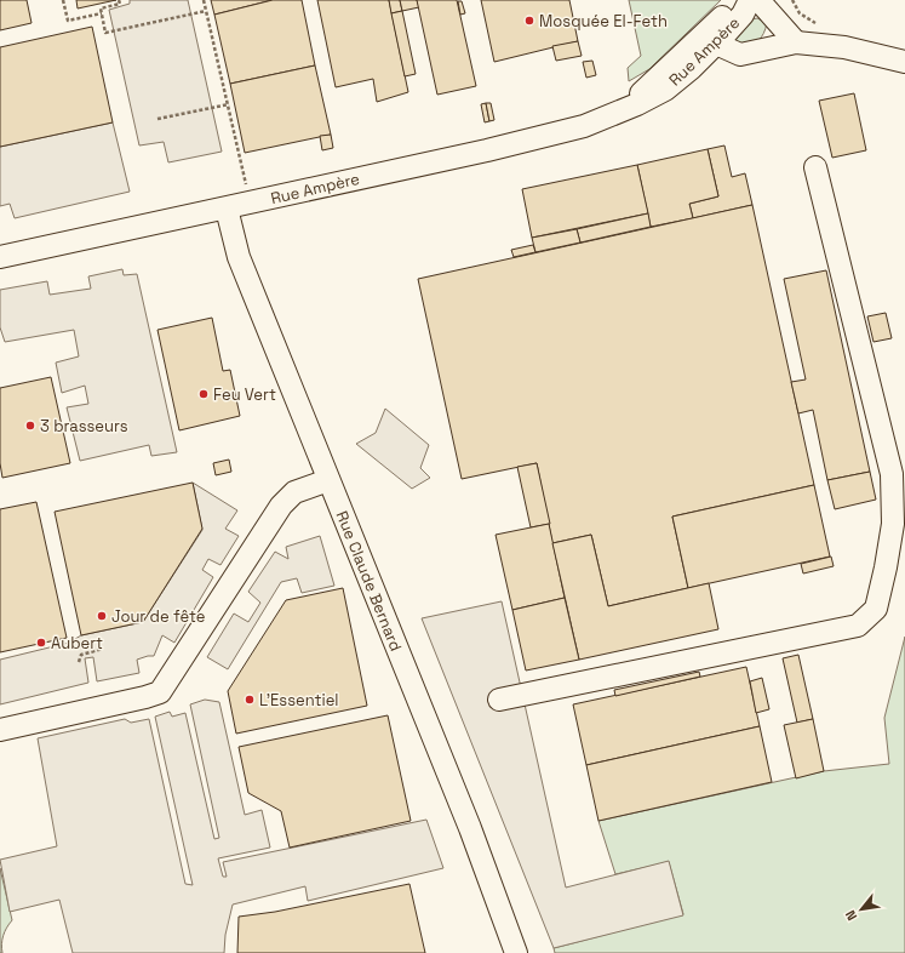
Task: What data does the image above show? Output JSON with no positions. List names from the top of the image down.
{
  "streets": {
    "street": ["Rue Ampère", "Rue Claude Bernard"]
  },
  "crossings": [
    ["Rue Ampère", "Rue Claude Bernard"]
  ],
  "places": [
    "Mosquée El-Feth",
    "Feu Vert",
    "3 brasseurs",
    "Jour de fête",
    "Aubert",
    "L’Essentiel"
  ],
  "north": "bottom left"
}
